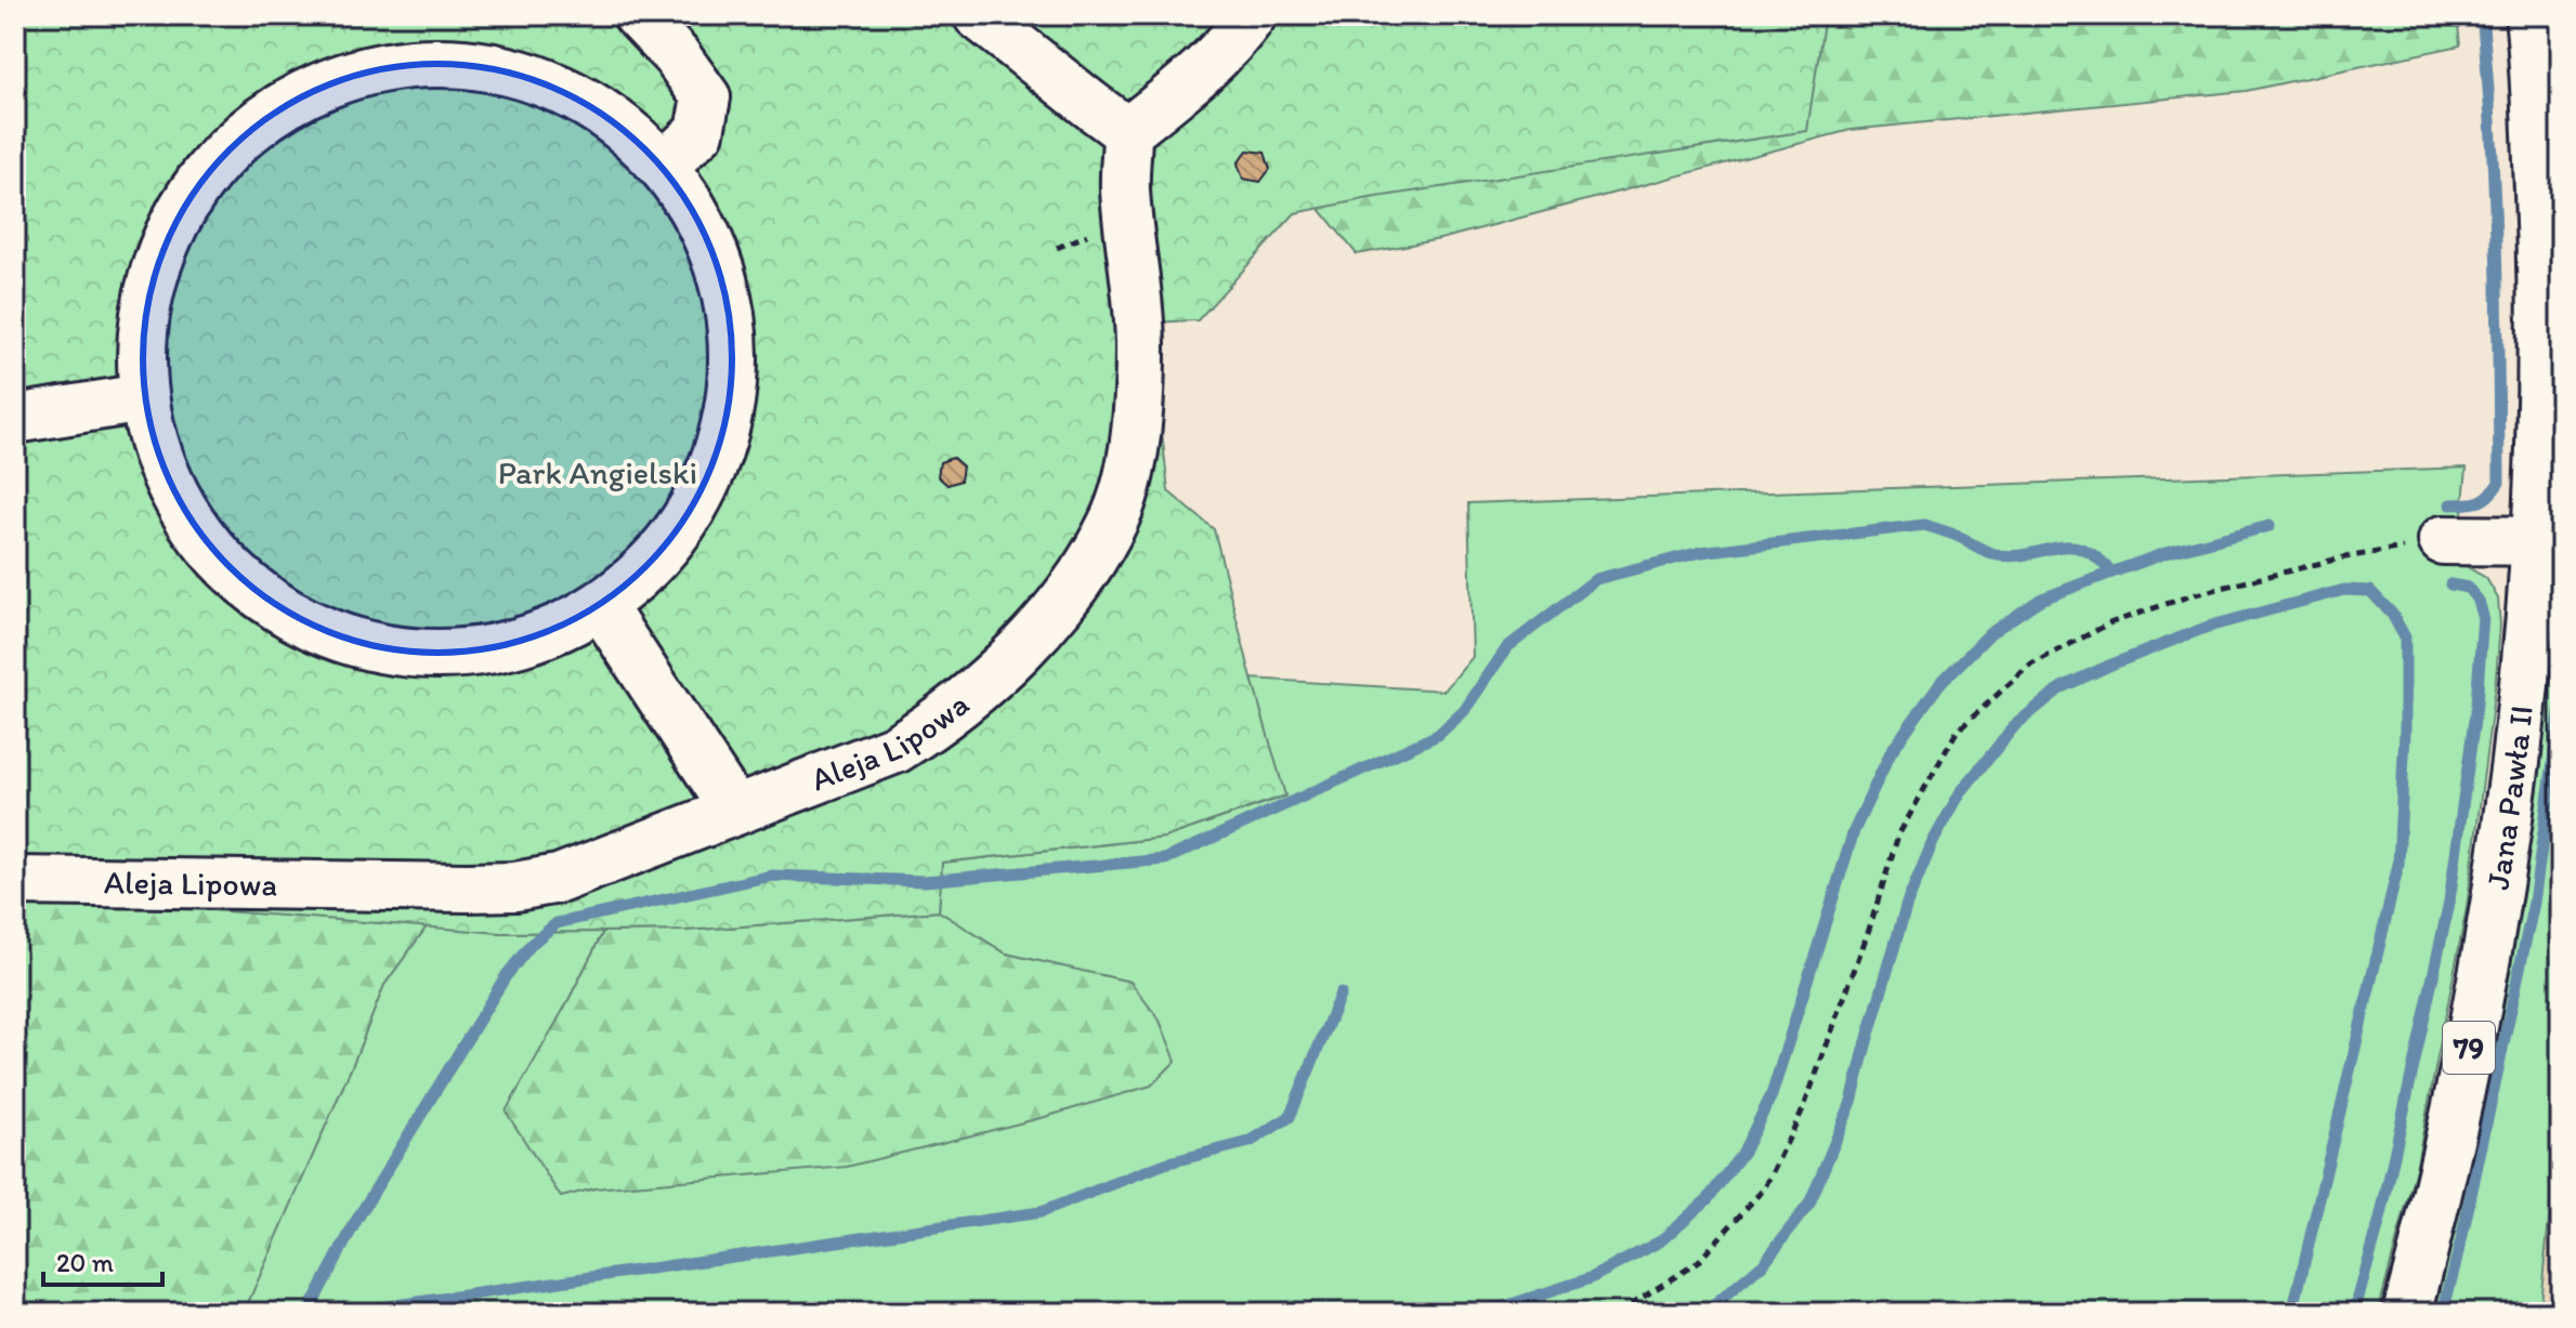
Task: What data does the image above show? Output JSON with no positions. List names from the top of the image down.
{
  "streets": {
    "street": ["Aleja Lipowa", "Jana Pawła II", "79"]
  },
  "parks": ["Park Angielski"],
  "scale_bar": "20 m"
}
